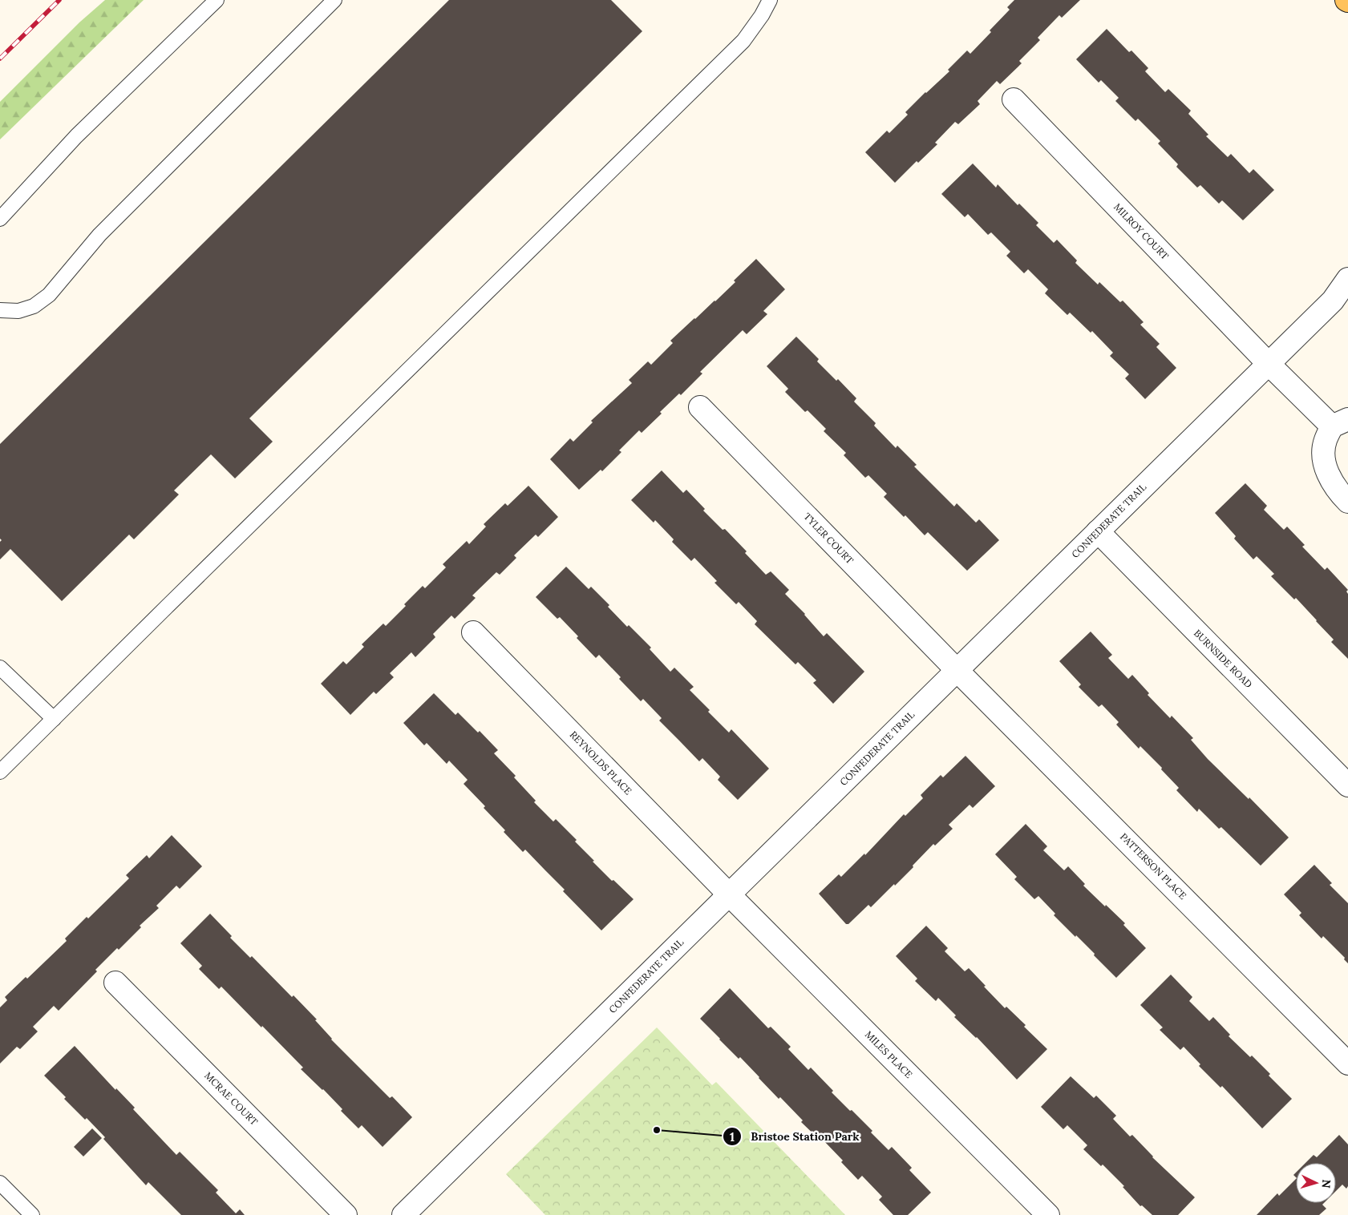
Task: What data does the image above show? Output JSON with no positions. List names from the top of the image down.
{
  "streets": {
    "street": [
      "MILROY COURT",
      "CONFEDERATE TRAIL",
      "TYLER COURT",
      "BURNSIDE ROAD",
      "REYNOLDS PLACE",
      "PATTERSON PLACE",
      "MILES PLACE",
      "MCRAE COURT"
    ]
  },
  "crossings": [
    ["MILROY COURT", "CONFEDERATE TRAIL"],
    ["CONFEDERATE TRAIL", "TYLER COURT"],
    ["CONFEDERATE TRAIL", "BURNSIDE ROAD"],
    ["CONFEDERATE TRAIL", "REYNOLDS PLACE"],
    ["CONFEDERATE TRAIL", "PATTERSON PLACE"],
    ["CONFEDERATE TRAIL", "MILES PLACE"],
    ["TYLER COURT", "PATTERSON PLACE"],
    ["REYNOLDS PLACE", "MILES PLACE"]
  ],
  "places": ["Bristoe Station Park"],
  "north": "right"
}
